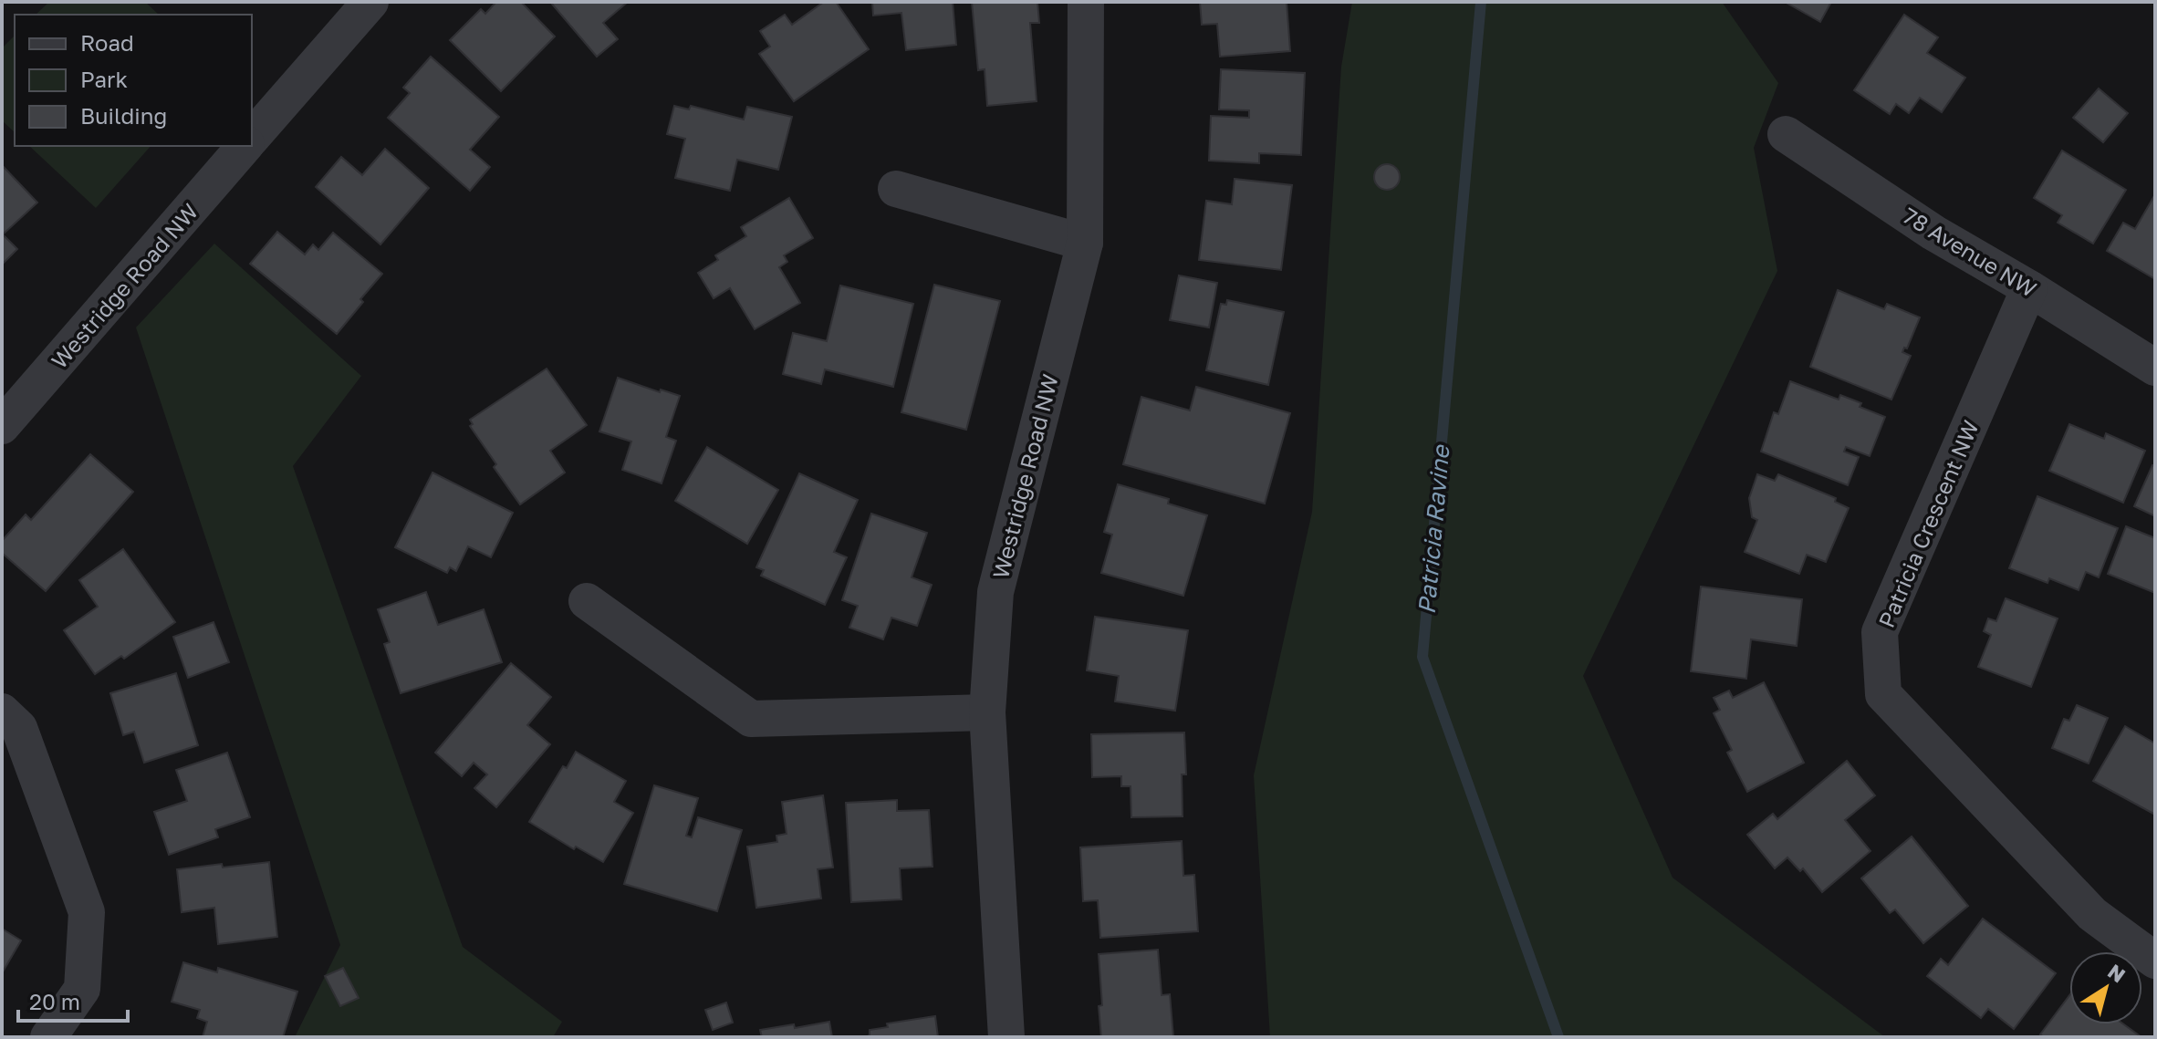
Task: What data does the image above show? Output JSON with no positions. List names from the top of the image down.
{
  "streets": {
    "street": ["78 Avenue NW", "Westridge Road NW", "Patricia Crescent NW"]
  },
  "crossings": [
    ["78 Avenue NW", "Patricia Crescent NW"]
  ],
  "water": ["Patricia Ravine"],
  "legend": ["Road", "Park", "Building"],
  "scale_bar": "20 m",
  "north": "top right"
}
